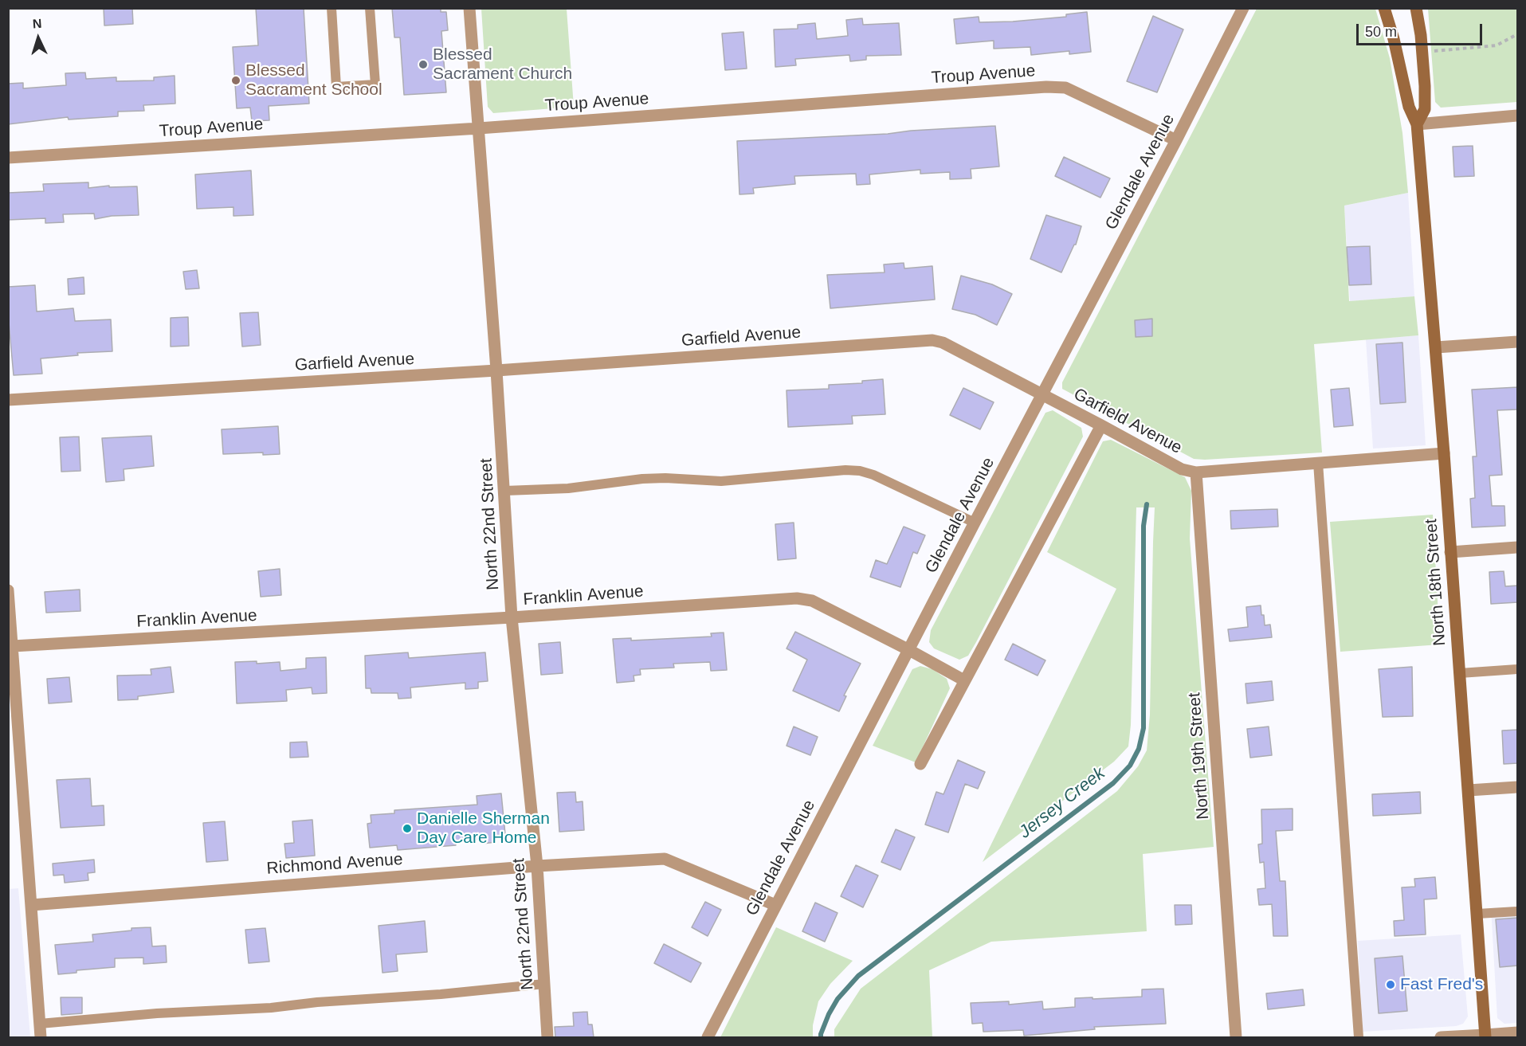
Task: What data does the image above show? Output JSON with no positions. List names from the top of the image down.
{
  "streets": {
    "main road": ["North 18th Street"],
    "street": [
      "Troup Avenue",
      "Glendale Avenue",
      "Garfield Avenue",
      "North 22nd Street",
      "Franklin Avenue",
      "North 19th Street",
      "Richmond Avenue"
    ]
  },
  "crossings": [
    ["Troup Avenue", "Glendale Avenue"],
    ["Troup Avenue", "North 22nd Street"],
    ["Glendale Avenue", "Garfield Avenue"],
    ["Glendale Avenue", "Franklin Avenue"],
    ["Glendale Avenue", "Richmond Avenue"],
    ["Garfield Avenue", "North 22nd Street"],
    ["Garfield Avenue", "North 18th Street"],
    ["Garfield Avenue", "North 19th Street"],
    ["North 22nd Street", "Franklin Avenue"],
    ["North 22nd Street", "Richmond Avenue"]
  ],
  "water": ["Jersey Creek"],
  "places": [
    "Blessed Sacrament Church",
    "Blessed Sacrament School",
    "Danielle Sherman Day Care Home",
    "Fast Fred's"
  ],
  "scale_bar": "50 m",
  "north": "top"
}
